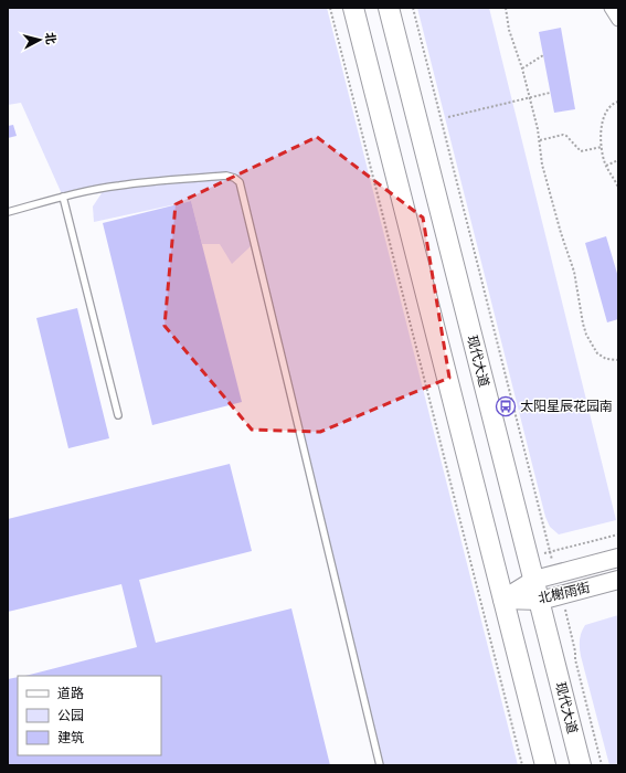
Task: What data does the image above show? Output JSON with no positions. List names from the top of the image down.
{
  "streets": {
    "main road": ["现代大道", "北榭雨街"]
  },
  "crossings": [
    ["现代大道", "北榭雨街"]
  ],
  "places": {
    "bus stop": ["太阳星辰花园南"]
  },
  "legend": ["道路", "公园", "建筑"],
  "north": "right"
}
